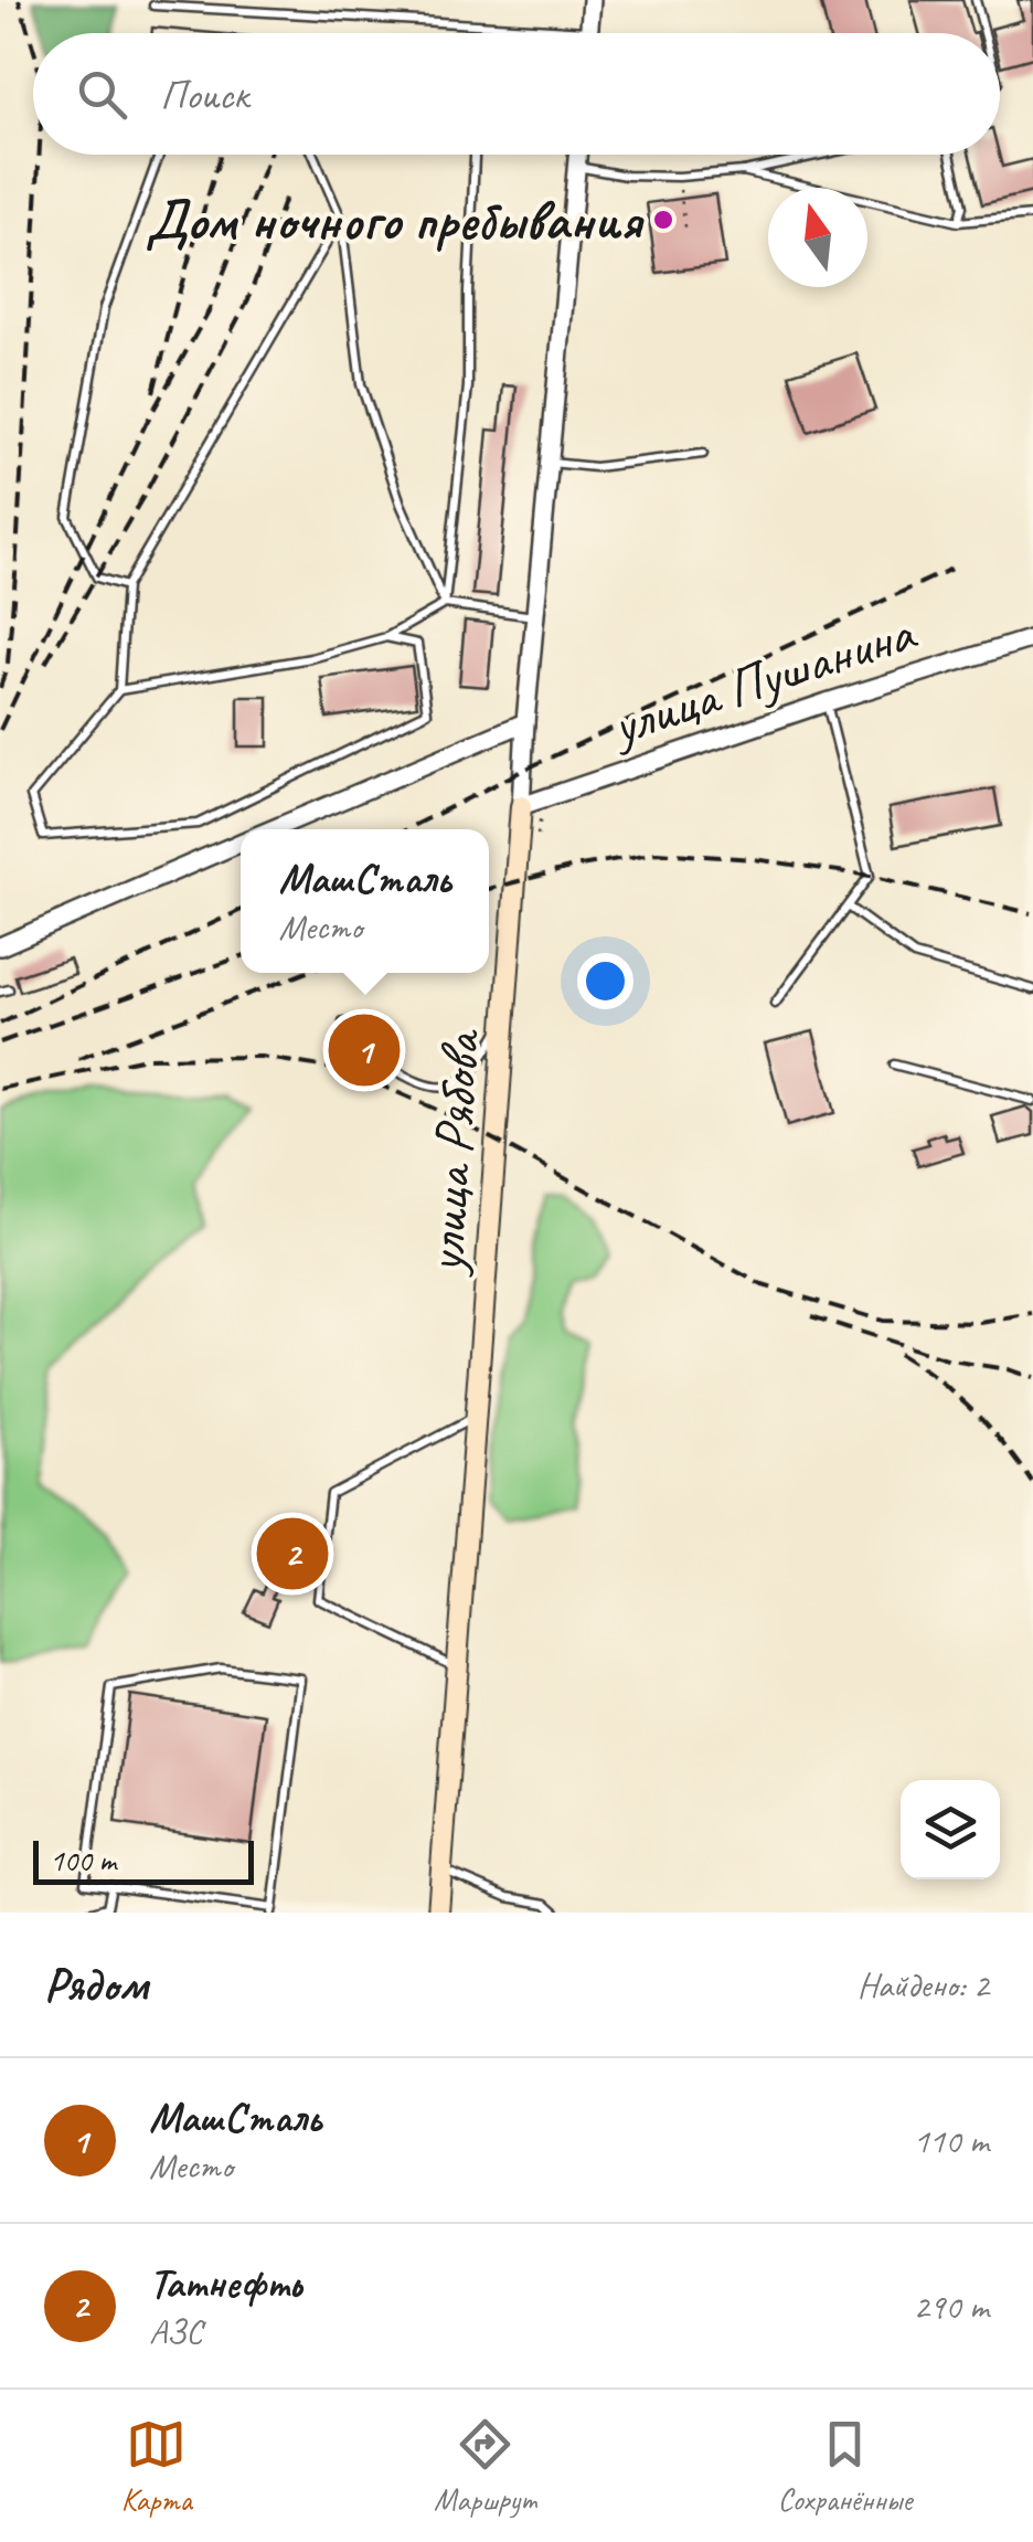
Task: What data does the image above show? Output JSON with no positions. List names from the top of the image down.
{
  "streets": {
    "main road": ["улица Рябова"],
    "street": ["улица Пушанина"]
  },
  "crossings": [
    ["улица Пушанина", "улица Рябова"]
  ],
  "places": ["Дом ночного пребывания"],
  "scale_bar": "100 m",
  "north": "top",
  "page": {
    "search": "Поиск",
    "popup": ["МашСталь", "Место"],
    "pins": ["1", "2"],
    "scale": "100 m",
    "heading": ["Рядом", "Найдено: 2"],
    "list": [
      {
        "mark": "1",
        "name": "МашСталь",
        "note": "Место",
        "value": "110 m"
      },
      {
        "mark": "2",
        "name": "Татнефть",
        "note": "АЗС",
        "value": "290 m"
      }
    ],
    "nav": ["Карта", "Маршрут", "Сохранённые"]
  }
}
